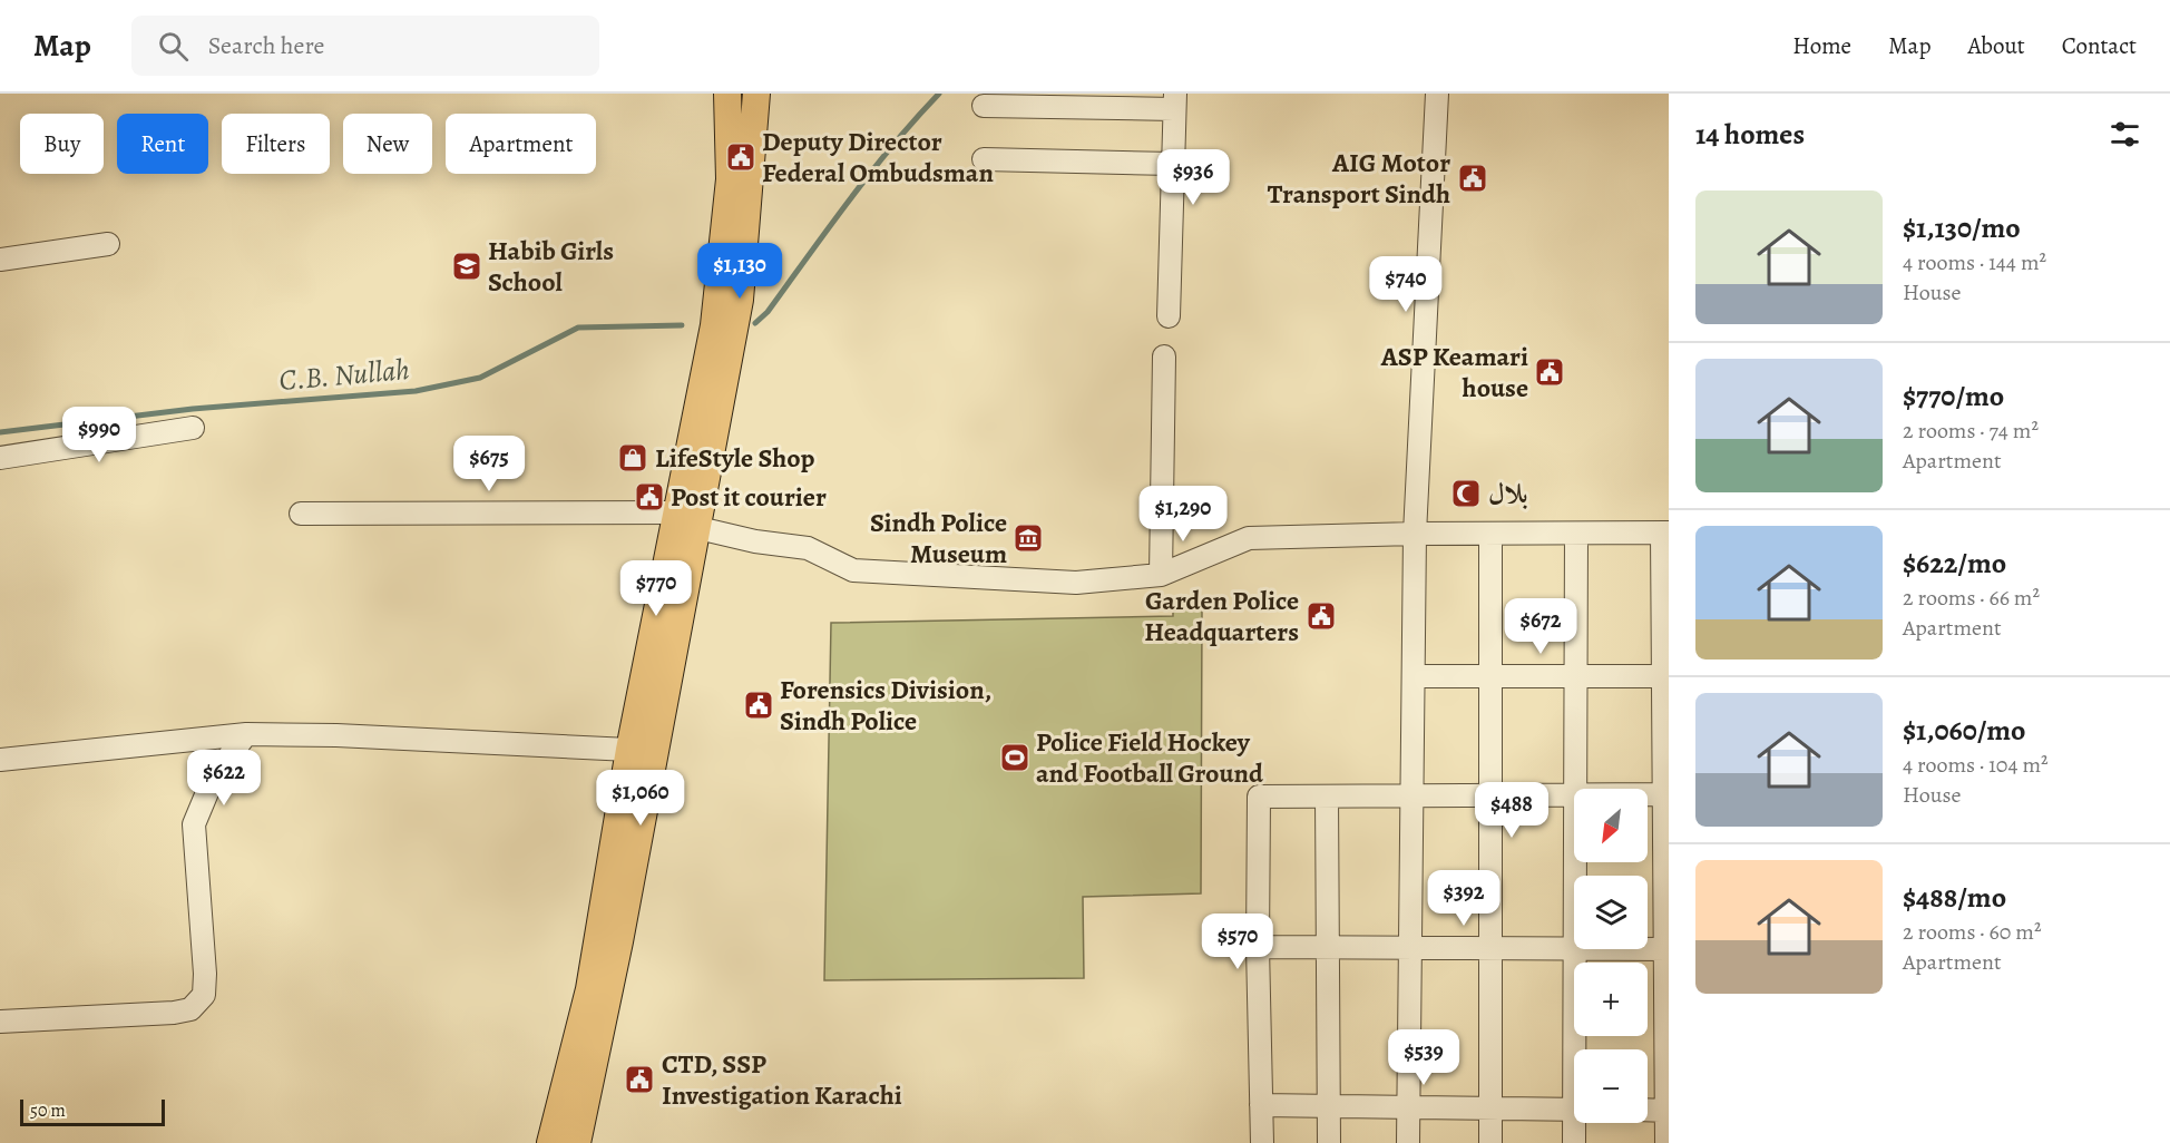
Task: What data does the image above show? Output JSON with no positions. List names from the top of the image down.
{
  "water": ["C.B. Nullah"],
  "places": {
    "public building": [
      "Deputy Director Federal Ombudsman",
      "AIG Motor Transport Sindh",
      "ASP Keamari house",
      "Post it courier",
      "Garden Police Headquarters",
      "Forensics Division, Sindh Police",
      "CTD, SSP Investigation Karachi"
    ],
    "school or university": ["Habib Girls School"],
    "shop": ["LifeStyle Shop"],
    "mosque": ["بلال"],
    "museum": ["Sindh Police Museum"],
    "sports": ["Police Field Hockey and Football Ground"]
  },
  "scale_bar": "50 m",
  "north": "bottom left",
  "page": {
    "header": "Map",
    "search": "Search here",
    "nav": [
      "Home",
      "Map",
      "About",
      "Contact"
    ],
    "heading": "14 homes",
    "chip": [
      "Buy",
      "Rent",
      "Filters",
      "New",
      "Apartment"
    ],
    "price": [
      "$936",
      "$1,130",
      "$740",
      "$990",
      "$675",
      "$1,290",
      "$770",
      "$672",
      "$622",
      "$1,060",
      "$488",
      "$392",
      "$570",
      "$539"
    ],
    "list": [
      {
        "name": "$1,130/mo",
        "note": "4 rooms · 144 m² · House"
      },
      {
        "name": "$770/mo",
        "note": "2 rooms · 74 m² · Apartment"
      },
      {
        "name": "$622/mo",
        "note": "2 rooms · 66 m² · Apartment"
      },
      {
        "name": "$1,060/mo",
        "note": "4 rooms · 104 m² · House"
      },
      {
        "name": "$488/mo",
        "note": "2 rooms · 60 m² · Apartment"
      }
    ],
    "map_buttons": ["+", "−"],
    "scale": "50 m"
  }
}
